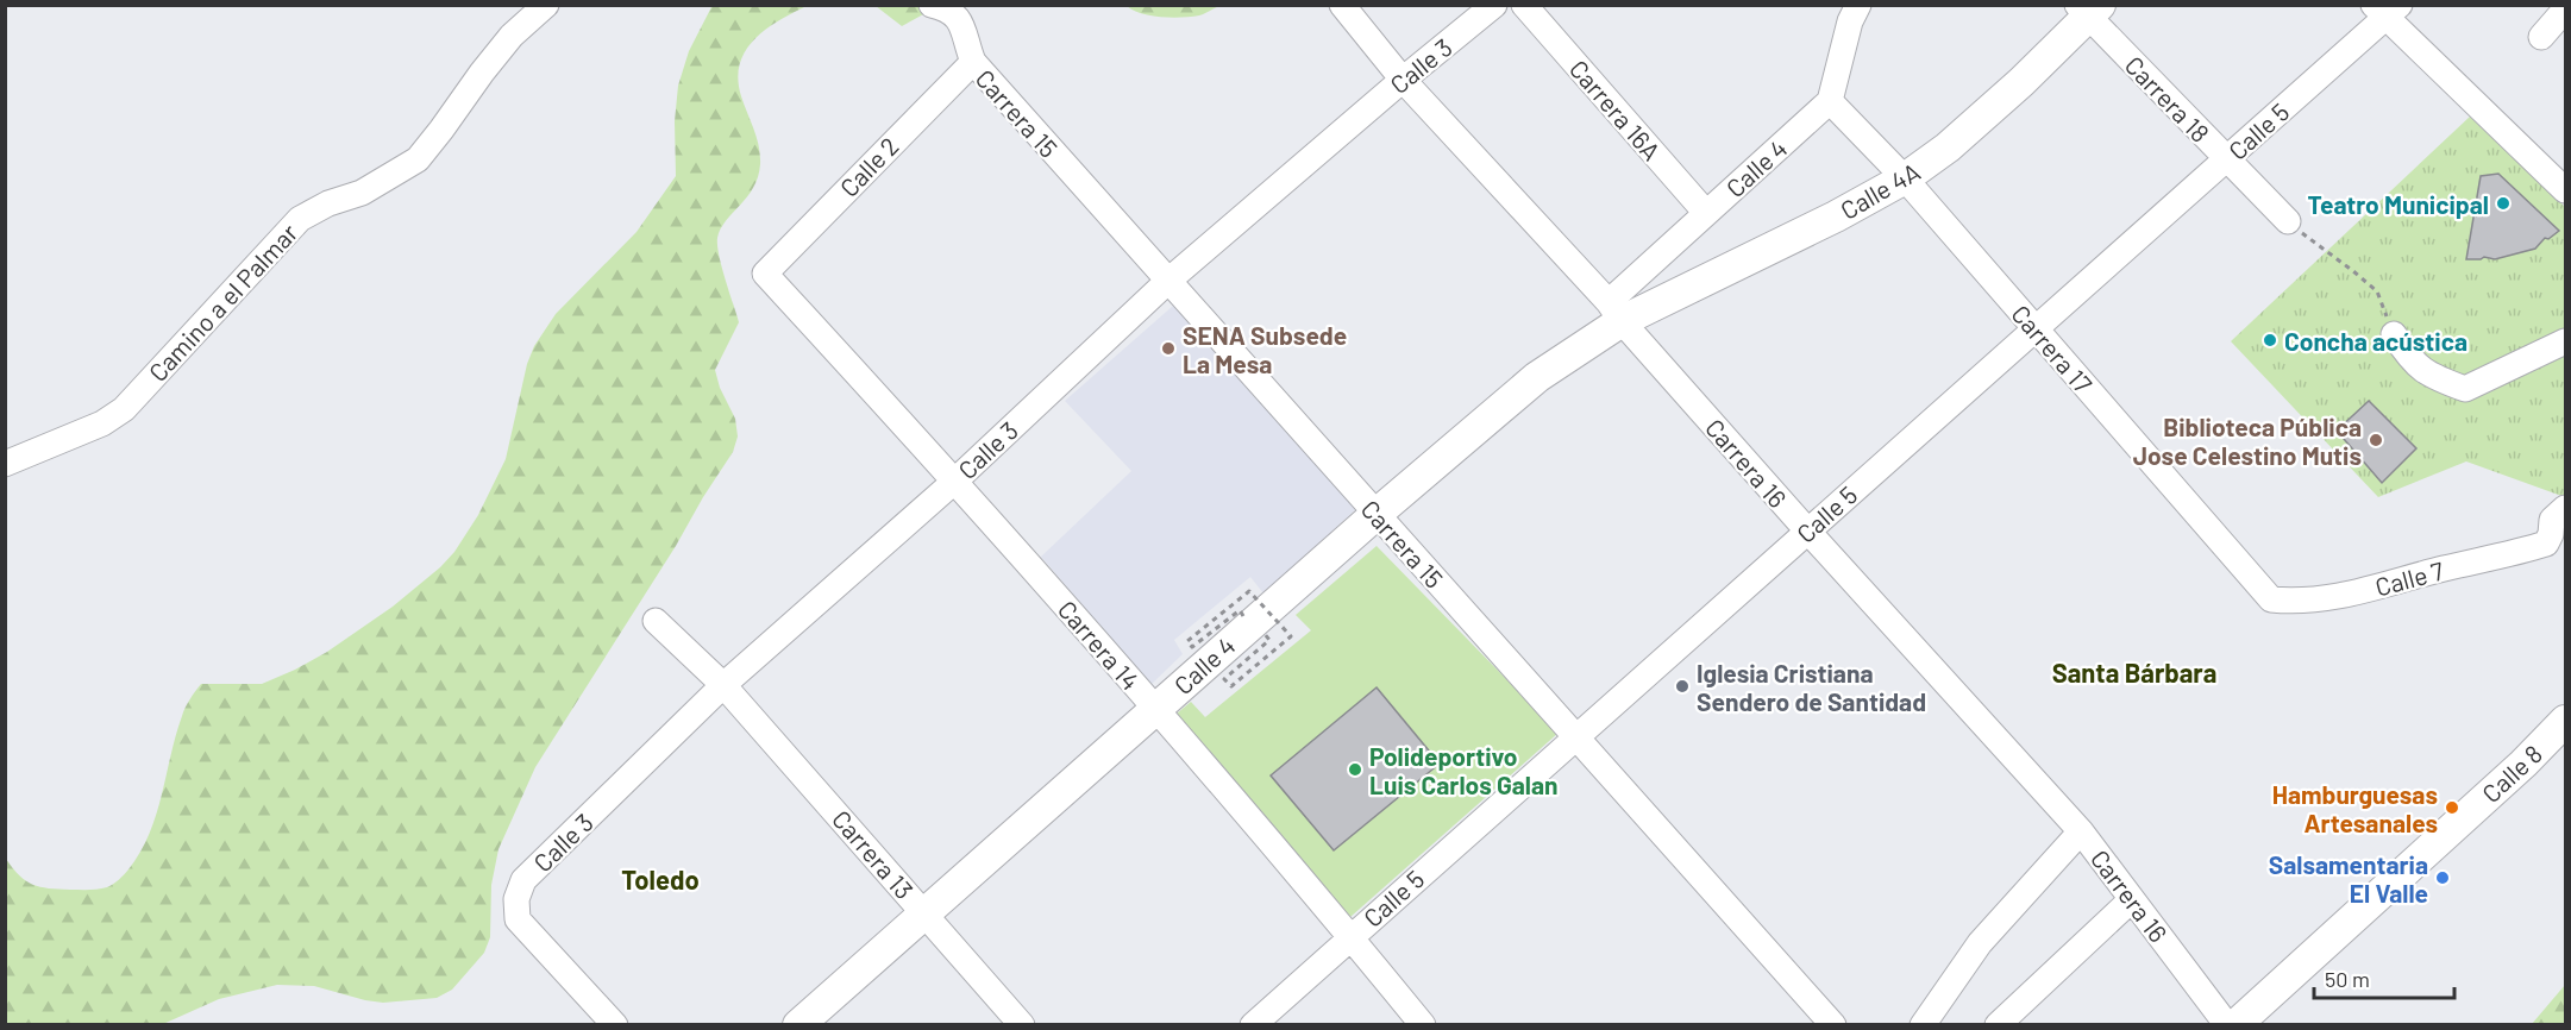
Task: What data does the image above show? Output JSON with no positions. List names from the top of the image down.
{
  "streets": {
    "main road": ["Calle 4", "Calle 4A", "Calle 8"],
    "street": [
      "Calle 3",
      "Carrera 18",
      "Carrera 16A",
      "Carrera 15",
      "Calle 5",
      "Calle 2",
      "Camino a el Palmar",
      "Carrera 17",
      "Carrera 16",
      "Calle 7",
      "Carrera 14",
      "Carrera 13"
    ]
  },
  "crossings": [
    ["Calle 3", "Carrera 15"],
    ["Calle 3", "Carrera 16"],
    ["Calle 3", "Carrera 14"],
    ["Calle 3", "Carrera 13"],
    ["Carrera 18", "Calle 5"],
    ["Carrera 18", "Calle 4A"],
    ["Carrera 16A", "Calle 4"],
    ["Carrera 15", "Calle 5"],
    ["Carrera 15", "Calle 2"],
    ["Carrera 15", "Calle 4"],
    ["Calle 5", "Carrera 17"],
    ["Calle 5", "Carrera 16"],
    ["Calle 5", "Carrera 14"],
    ["Calle 2", "Carrera 14"],
    ["Calle 4", "Calle 4A"],
    ["Calle 4", "Carrera 17"],
    ["Calle 4", "Carrera 16"],
    ["Calle 4", "Carrera 14"],
    ["Calle 4", "Carrera 13"],
    ["Calle 4A", "Carrera 17"],
    ["Calle 4A", "Carrera 16"],
    ["Carrera 17", "Calle 7"],
    ["Carrera 16", "Calle 8"]
  ],
  "districts": ["Santa Bárbara", "Toledo"],
  "places": [
    "Teatro Municipal",
    "Concha acústica",
    "SENA Subsede La Mesa",
    "Biblioteca Pública Jose Celestino Mutis",
    "Iglesia Cristiana Sendero de Santidad",
    "Polideportivo Luis Carlos Galan",
    "Hamburguesas Artesanales",
    "Salsamentaria El Valle"
  ],
  "scale_bar": "50 m"
}
